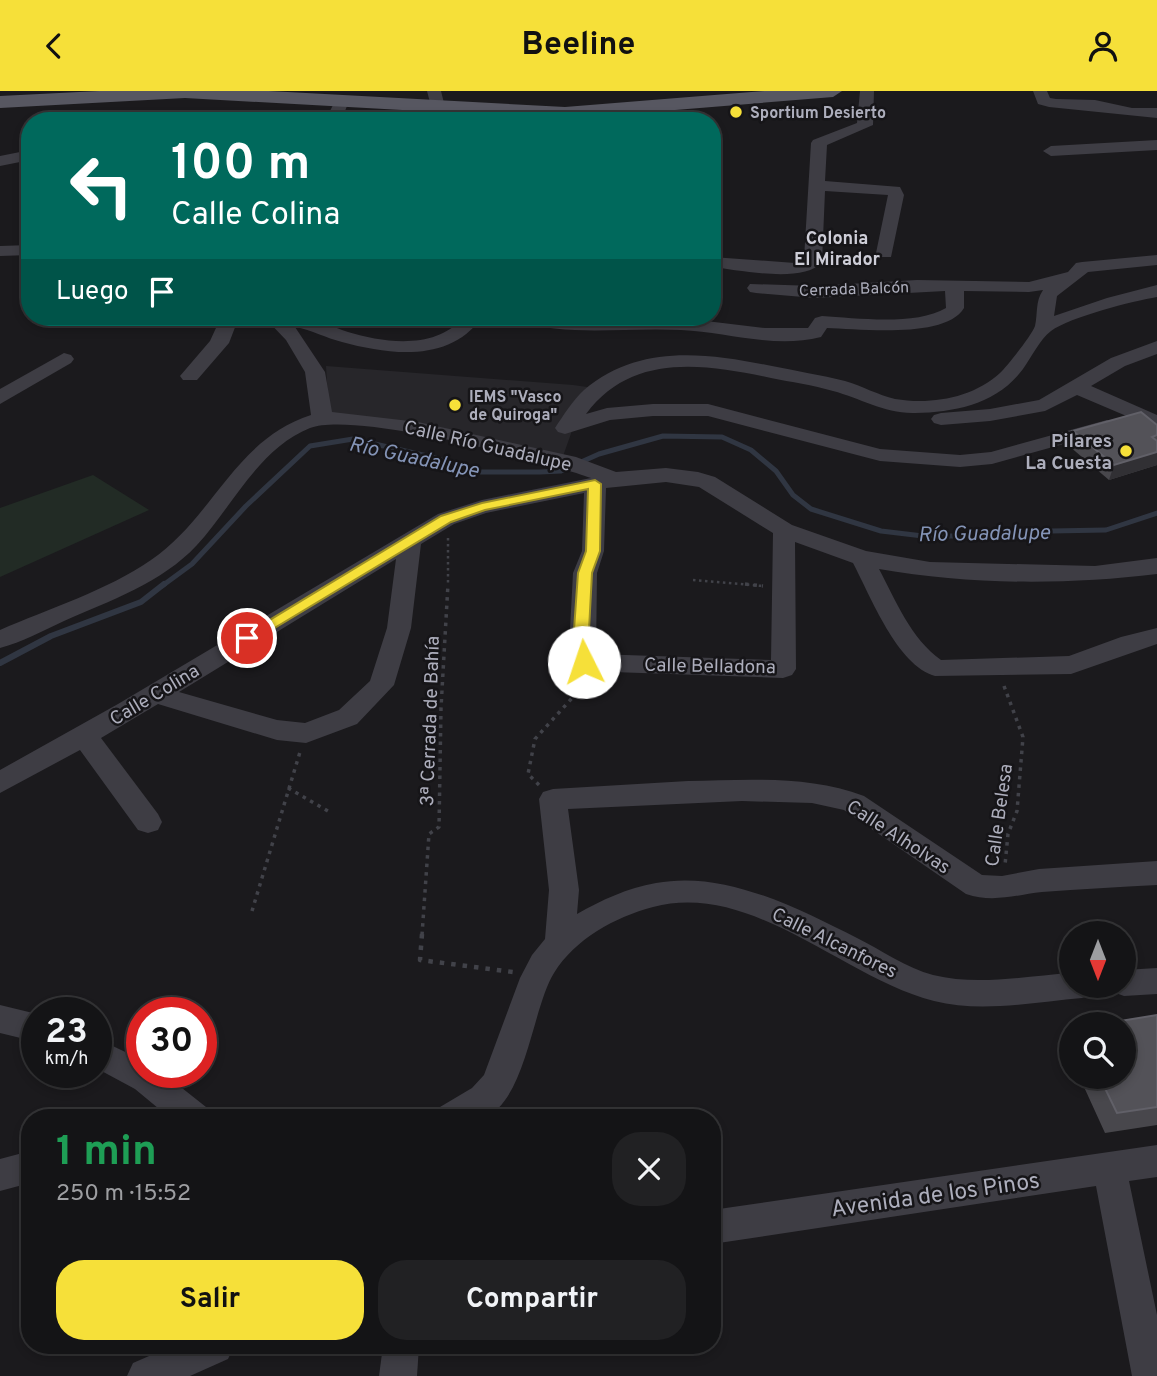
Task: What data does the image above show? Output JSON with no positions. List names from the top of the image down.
{
  "streets": {
    "street": [
      "Cerrada Balcón",
      "Calle Río Guadalupe",
      "Calle Belladona",
      "Calle Colina",
      "Calle Alholvas",
      "Calle Alcanfores",
      "Avenida de los Pinos"
    ],
    "path": ["3ª Cerrada de Bahía", "Calle Belesa"]
  },
  "crossings": [
    ["Calle Río Guadalupe", "Calle Belladona"],
    ["Calle Río Guadalupe", "Calle Colina"],
    ["Calle Colina", "3ª Cerrada de Bahía"],
    ["3ª Cerrada de Bahía", "Calle Alcanfores"],
    ["Calle Belesa", "Calle Alholvas"]
  ],
  "districts": ["Colonia El Mirador"],
  "water": ["Río Guadalupe"],
  "places": ["Sportium Desierto", "IEMS \"Vasco de Quiroga\"", "Pilares La Cuesta"],
  "north": "bottom",
  "page": {
    "header": "Beeline",
    "turn": ["100 m", "Calle Colina"],
    "then": "Luego",
    "speed": "23 km/h",
    "limit": "30",
    "heading": ["1 min", "250 m · 15:52"],
    "buttons": ["Salir", "Compartir"]
  }
}
